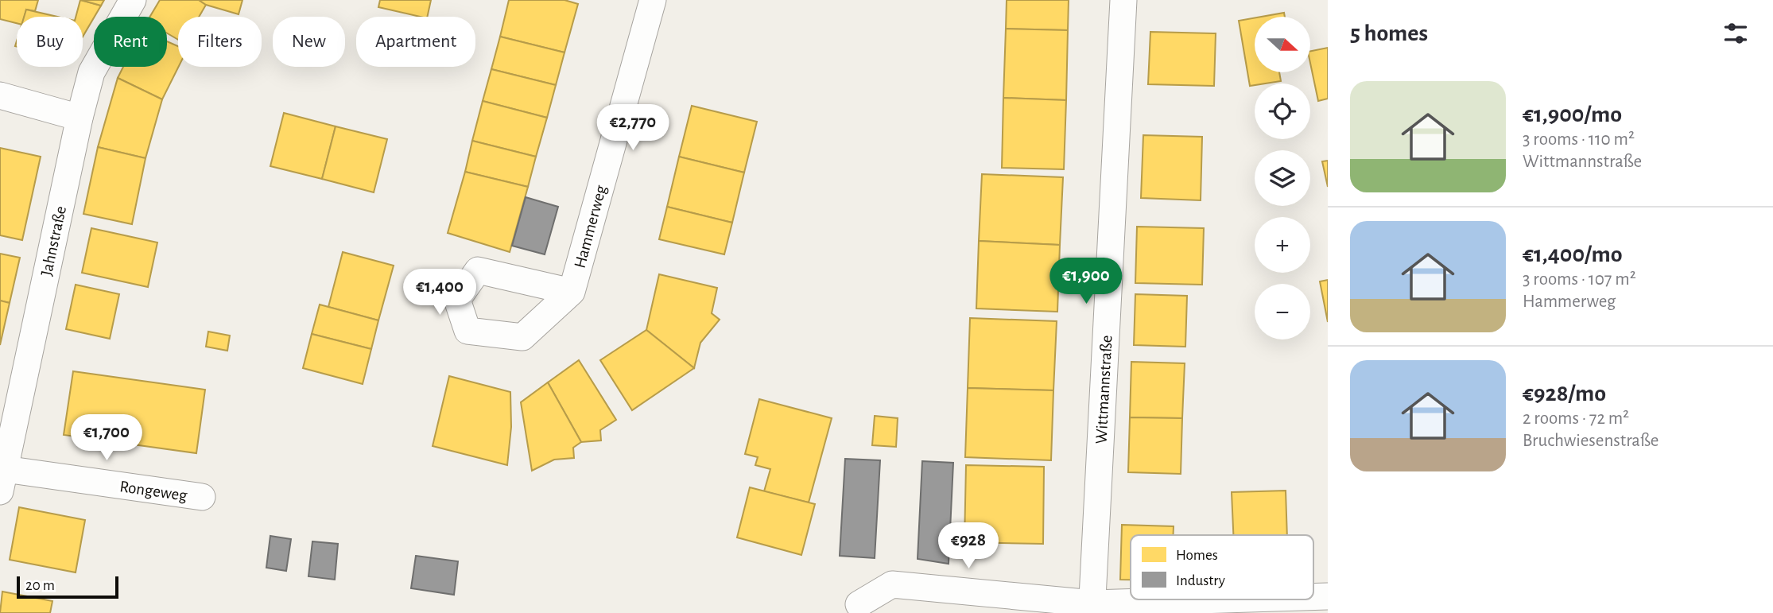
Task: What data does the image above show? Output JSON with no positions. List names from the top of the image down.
{
  "streets": {
    "street": [
      "Hammerweg",
      "Jahnstraße",
      "Wittmannstraße",
      "Rongeweg"
    ]
  },
  "crossings": [
    ["Jahnstraße", "Rongeweg"]
  ],
  "legend": ["Homes", "Industry"],
  "scale_bar": "20 m",
  "north": "right",
  "page": {
    "heading": "5 homes",
    "map_buttons": ["+", "−"],
    "chip": [
      "Buy",
      "Rent",
      "Filters",
      "New",
      "Apartment"
    ],
    "list": [
      {
        "name": "€1,900/mo",
        "note": "3 rooms · 110 m² · Wittmannstraße"
      },
      {
        "name": "€1,400/mo",
        "note": "3 rooms · 107 m² · Hammerweg"
      },
      {
        "name": "€928/mo",
        "note": "2 rooms · 72 m² · Bruchwiesenstraße"
      }
    ],
    "price": [
      "€2,770",
      "€1,900",
      "€1,400",
      "€1,700",
      "€928"
    ],
    "scale": "20 m"
  }
}
